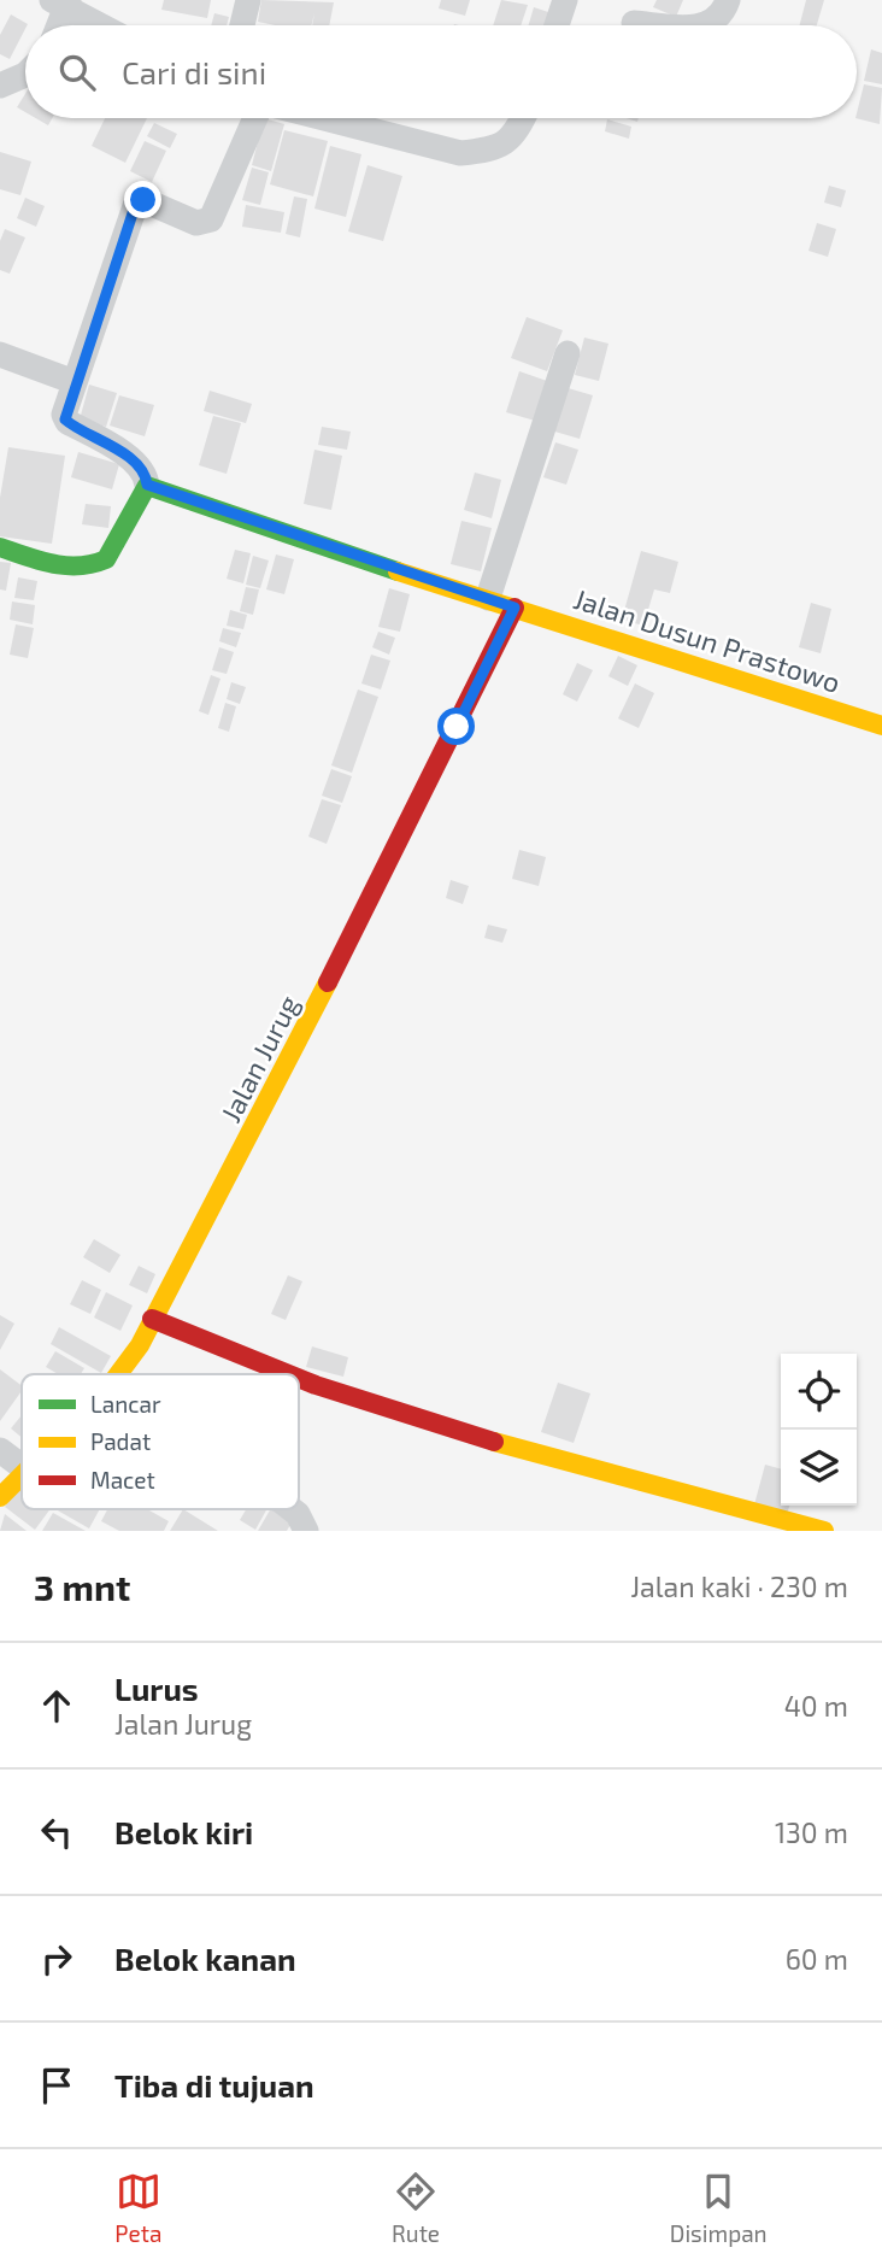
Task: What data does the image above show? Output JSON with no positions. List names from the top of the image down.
{
  "streets": {
    "street": ["Jalan Dusun Prastowo", "Jalan Jurug"]
  },
  "crossings": [
    ["Jalan Dusun Prastowo", "Jalan Jurug"]
  ],
  "legend": ["Lancar", "Padat", "Macet"],
  "page": {
    "search": "Cari di sini",
    "heading": ["3 mnt", "Jalan kaki · 230 m"],
    "list": [
      ["Lurus", "Jalan Jurug", "40 m"],
      ["Belok kiri", "130 m"],
      ["Belok kanan", "60 m"],
      "Tiba di tujuan"
    ],
    "nav": ["Peta", "Rute", "Disimpan"]
  }
}
